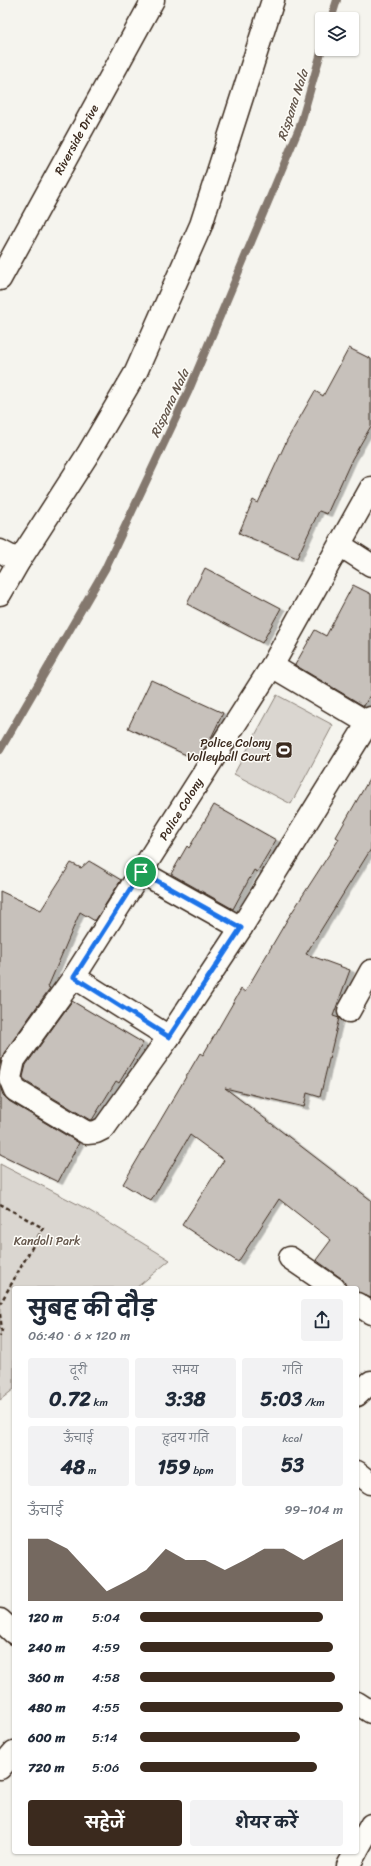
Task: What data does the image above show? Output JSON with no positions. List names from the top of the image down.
{
  "streets": {
    "street": ["Riverside Drive", "Police Colony"]
  },
  "water": ["Rispana Nala"],
  "parks": ["Kandoli Park"],
  "places": {
    "sports": ["Police Colony Volleyball Court"]
  },
  "page": {
    "heading": ["सुबह की दौड़", "06:40 · 6 × 120 m"],
    "stats": [
      ["दूरी", "0.72 km"],
      ["समय", "3:38"],
      ["गति", "5:03 /km"],
      ["ऊँचाई", "48 m"],
      ["हृदय गति", "159 bpm"],
      ["kcal", "53"]
    ],
    "chart": ["ऊँचाई", "99–104 m"],
    "list": [
      {
        "name": "120 m",
        "note": "5:04"
      },
      {
        "name": "240 m",
        "note": "4:59"
      },
      {
        "name": "360 m",
        "note": "4:58"
      },
      {
        "name": "480 m",
        "note": "4:55"
      },
      {
        "name": "600 m",
        "note": "5:14"
      },
      {
        "name": "720 m",
        "note": "5:06"
      }
    ],
    "buttons": ["सहेजें", "शेयर करें"]
  }
}
